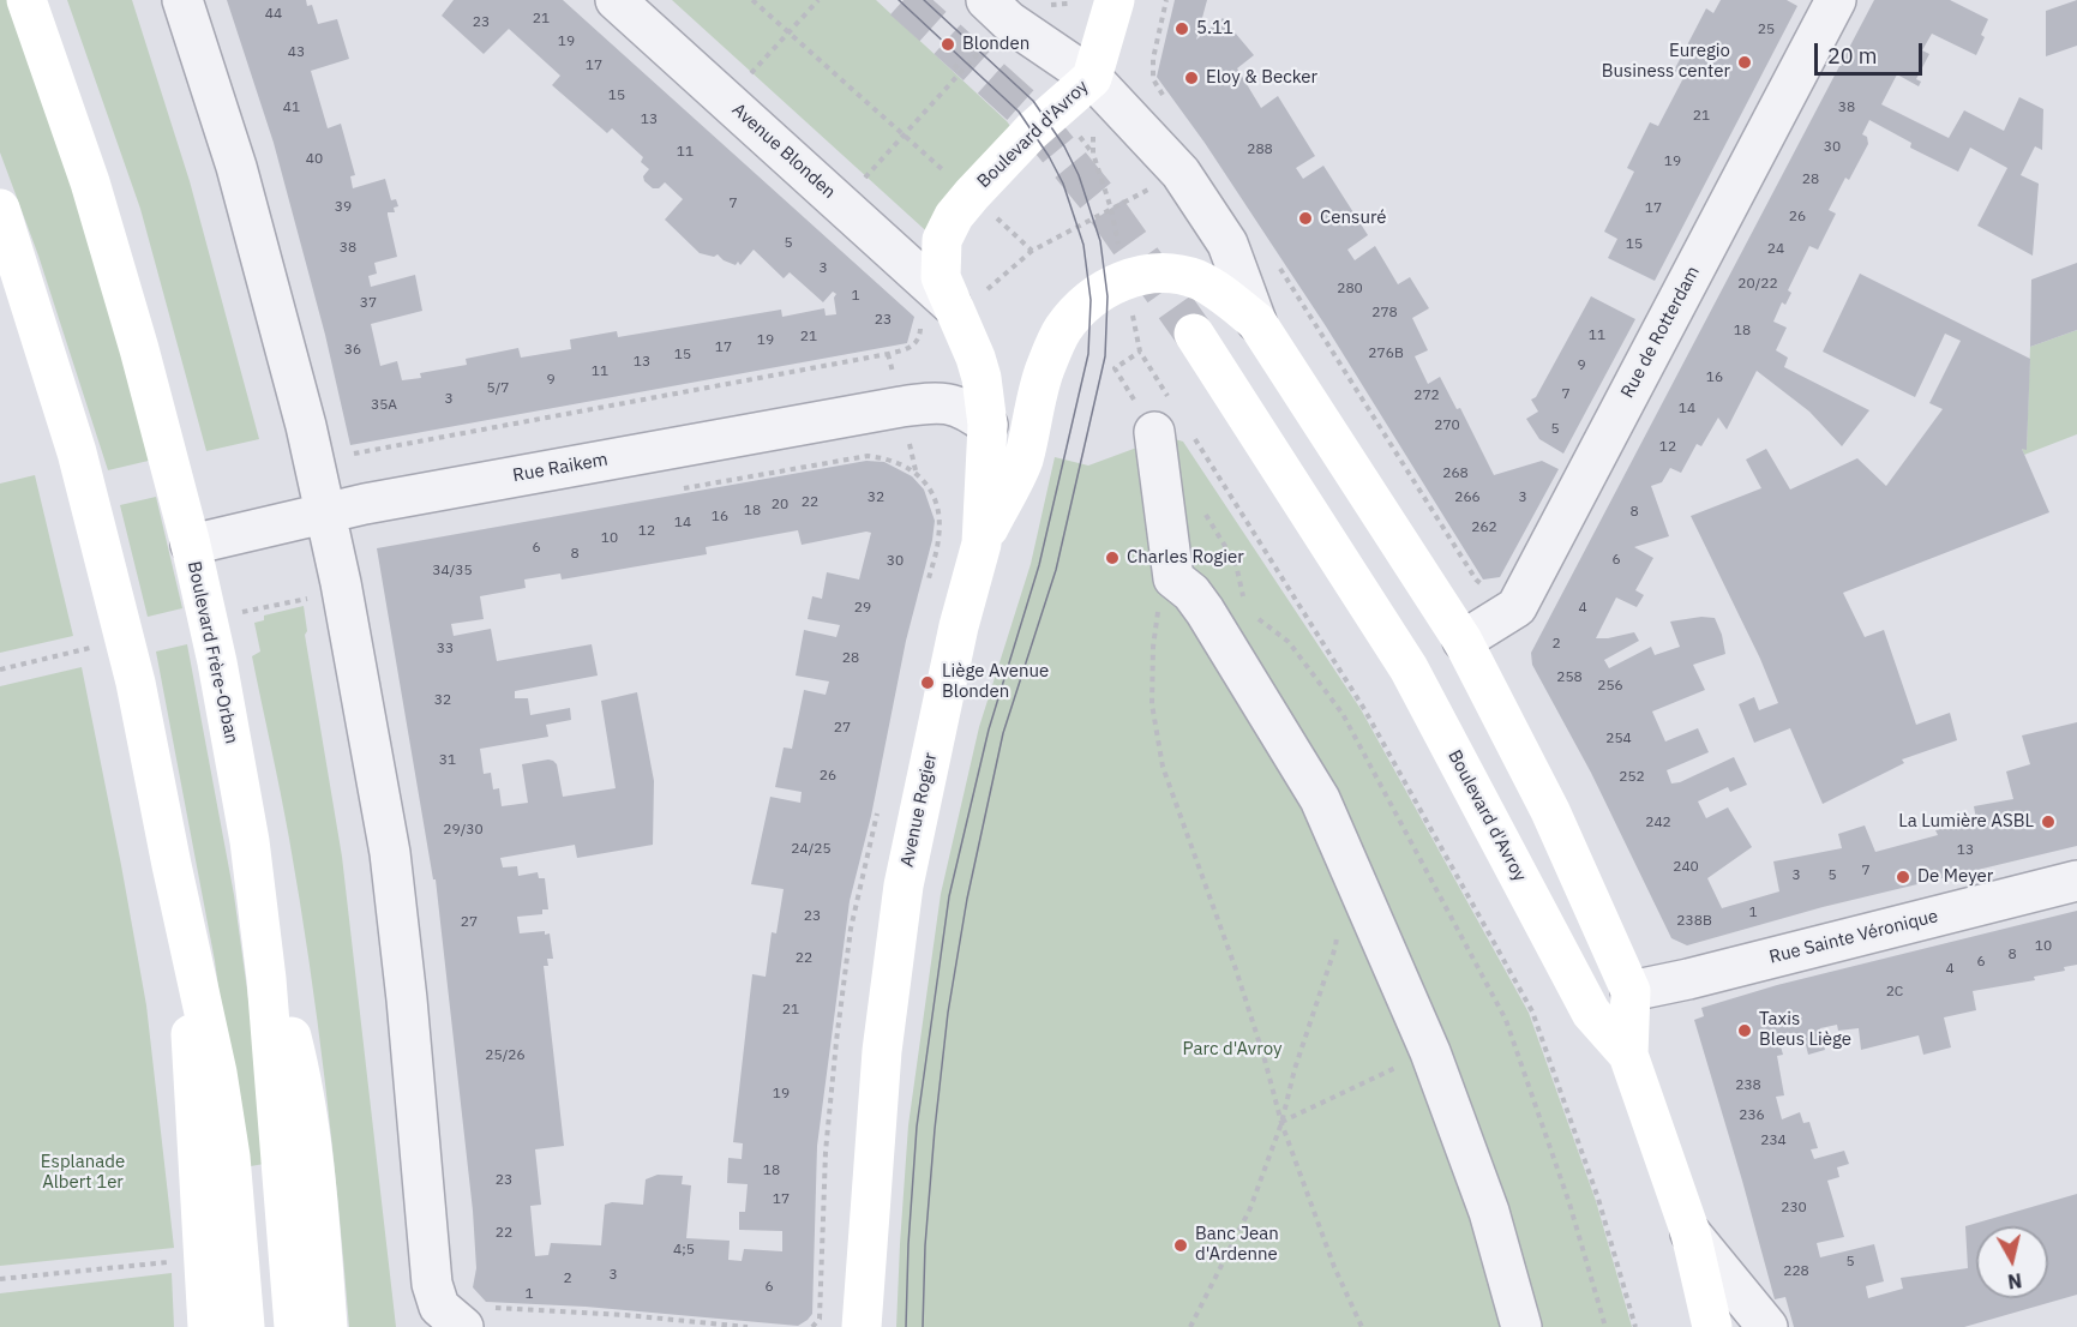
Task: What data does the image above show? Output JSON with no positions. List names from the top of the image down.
{
  "streets": {
    "main road": ["Boulevard d'Avroy", "Boulevard Frère-Orban", "Avenue Rogier"],
    "street": [
      "Avenue Blonden",
      "Rue de Rotterdam",
      "Rue Raikem",
      "Rue Sainte Véronique"
    ]
  },
  "crossings": [
    ["Boulevard d'Avroy", "Avenue Blonden"],
    ["Boulevard d'Avroy", "Avenue Rogier"],
    ["Avenue Blonden", "Avenue Rogier"],
    ["Rue Raikem", "Boulevard Frère-Orban"],
    ["Rue Raikem", "Avenue Rogier"]
  ],
  "parks": ["Parc d'Avroy", "Esplanade Albert 1er"],
  "places": [
    "5.11",
    "Blonden",
    "Euregio Business center",
    "Eloy & Becker",
    "Censuré",
    "Charles Rogier",
    "Liège Avenue Blonden",
    "La Lumière ASBL",
    "De Meyer",
    "Taxis Bleus Liège",
    "Banc Jean d'Ardenne"
  ],
  "house_numbers": [
    "44",
    "21",
    "23",
    "25",
    "19",
    "43",
    "17",
    "15",
    "41",
    "38",
    "21",
    "13",
    "30",
    "288",
    "11",
    "40",
    "19",
    "28",
    "7",
    "39",
    "17",
    "26",
    "5",
    "15",
    "38",
    "24",
    "3",
    "20/22",
    "280",
    "1",
    "37",
    "278",
    "23",
    "18",
    "11",
    "21",
    "19",
    "17",
    "36",
    "276B",
    "15",
    "13",
    "9",
    "11",
    "16",
    "9",
    "5/7",
    "7",
    "272",
    "3",
    "35A",
    "14",
    "270",
    "5",
    "12",
    "268",
    "32",
    "266",
    "3",
    "22",
    "20",
    "18",
    "8",
    "16",
    "14",
    "262",
    "12",
    "10",
    "6",
    "8",
    "6",
    "30",
    "34/35",
    "29",
    "4",
    "2",
    "33",
    "28",
    "258",
    "256",
    "32",
    "27",
    "254",
    "31",
    "26",
    "252",
    "242",
    "29/30",
    "24/25",
    "13",
    "240",
    "7",
    "3",
    "5",
    "1",
    "23",
    "238B",
    "27",
    "10",
    "8",
    "22",
    "6",
    "4",
    "2C",
    "21",
    "25/26",
    "238",
    "19",
    "236",
    "234",
    "18",
    "23",
    "17",
    "230",
    "22",
    "4;5",
    "5",
    "228",
    "3",
    "2",
    "6",
    "1"
  ],
  "scale_bar": "20 m",
  "north": "bottom"
}
